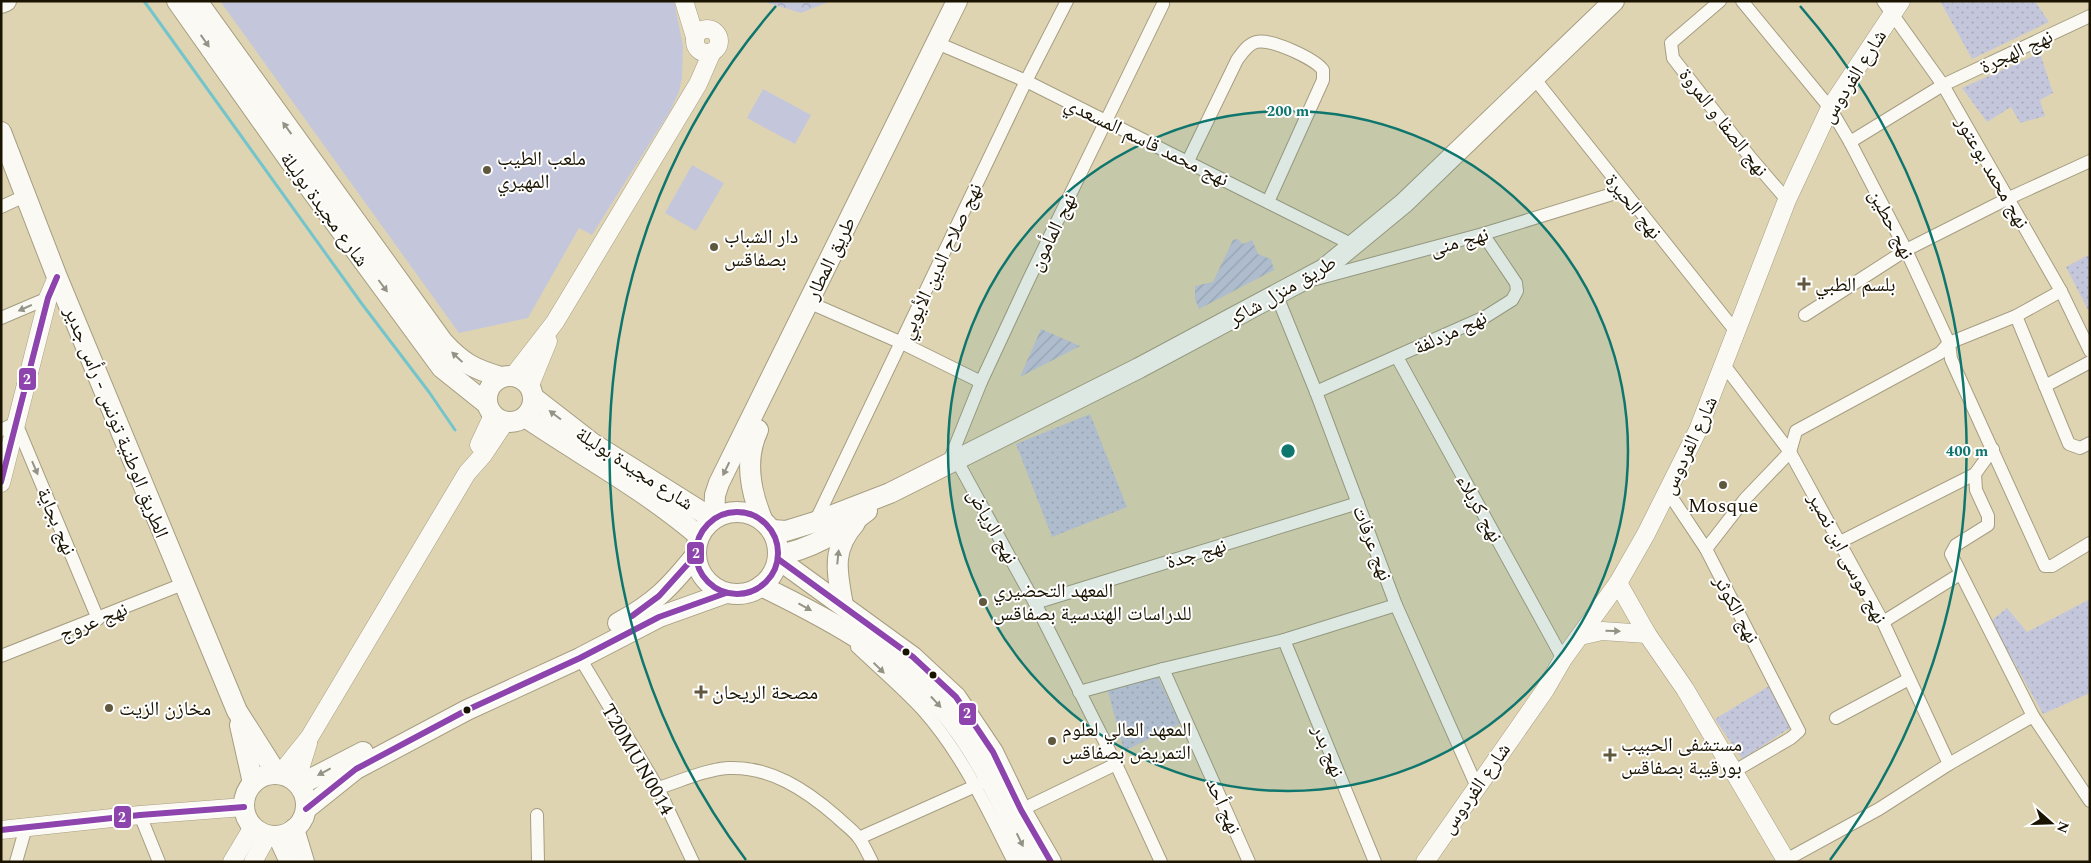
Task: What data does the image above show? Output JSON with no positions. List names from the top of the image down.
{
  "streets": {
    "main road": [
      "شارع مجيدة بوليلة",
      "طريق المطار",
      "طريق منزل شاكر",
      "الطريق الوطنية تونس - رأس جدير"
    ],
    "street": [
      "نهج الهجرة",
      "شارع الفردوس",
      "نهج الصفا و المروة",
      "نهج محمد قاسم المسعدي",
      "نهج محمد بوعتور",
      "نهج الحيرة",
      "نهج حطين",
      "نهج المأمون",
      "نهج منى",
      "نهج صلاح الدين الأيوبي",
      "نهج مزدلفة",
      "نهج كربلاء",
      "نهج بجاية",
      "نهج الرياض",
      "نهج عرفات",
      "نهج جدة",
      "نهج موسى ابن نصير",
      "نهج الكوثر",
      "نهج عروج",
      "نهج بدر",
      "T20MUN0014",
      "نهج أحد"
    ]
  },
  "crossings": [
    ["نهج الهجرة", "نهج محمد بوعتور"],
    ["نهج الهجرة", "نهج حطين"],
    ["شارع الفردوس", "نهج الصفا و المروة"],
    ["شارع الفردوس", "نهج محمد بوعتور"],
    ["شارع الفردوس", "نهج الحيرة"],
    ["شارع الفردوس", "نهج حطين"],
    ["شارع الفردوس", "نهج كربلاء"],
    ["شارع الفردوس", "نهج عرفات"],
    ["شارع الفردوس", "نهج موسى ابن نصير"],
    ["شارع الفردوس", "نهج الكوثر"],
    ["نهج محمد قاسم المسعدي", "نهج المأمون"],
    ["نهج محمد قاسم المسعدي", "طريق المطار"],
    ["نهج محمد قاسم المسعدي", "نهج صلاح الدين الأيوبي"],
    ["نهج محمد قاسم المسعدي", "طريق منزل شاكر"],
    ["نهج الحيرة", "نهج منى"],
    ["نهج الحيرة", "طريق منزل شاكر"],
    ["شارع مجيدة بوليلة", "طريق المطار"],
    ["شارع مجيدة بوليلة", "طريق منزل شاكر"],
    ["نهج المأمون", "طريق منزل شاكر"],
    ["نهج المأمون", "نهج الرياض"],
    ["نهج منى", "طريق منزل شاكر"],
    ["نهج منى", "نهج مزدلفة"],
    ["طريق المطار", "طريق منزل شاكر"],
    ["نهج صلاح الدين الأيوبي", "طريق منزل شاكر"],
    ["طريق منزل شاكر", "نهج الرياض"],
    ["طريق منزل شاكر", "نهج عرفات"],
    ["نهج مزدلفة", "نهج كربلاء"],
    ["نهج مزدلفة", "نهج عرفات"],
    ["الطريق الوطنية تونس - رأس جدير", "نهج عروج"],
    ["نهج بجاية", "نهج عروج"],
    ["نهج الرياض", "نهج جدة"],
    ["نهج عرفات", "نهج جدة"]
  ],
  "one_way": ["نهج بجاية"],
  "places": {
    "other": [
      "ملعب الطيب المهيري",
      "دار الشباب بصفاقس",
      "Mosque",
      "المعهد التحضيري للدراسات الهندسية بصفاقس",
      "مخازن الزيت",
      "المعهد العالي لعلوم التمريض بصفاقس"
    ],
    "health": ["بلسم الطبي", "مصحة الريحان", "مستشفى الحبيب بورقيبة بصفاقس"]
  },
  "lines": ["transit line 2"],
  "north": "right",
  "rings": ["200 m", "400 m"]
}
